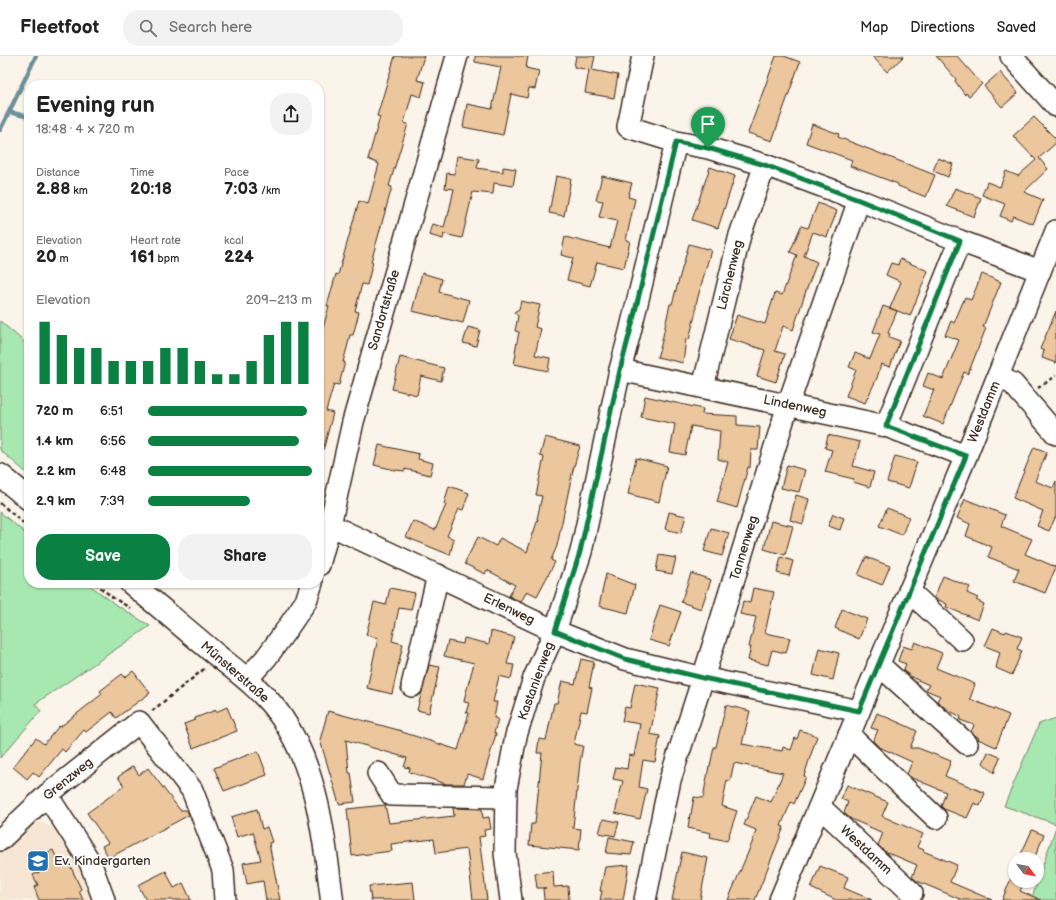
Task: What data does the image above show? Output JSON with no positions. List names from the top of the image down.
{
  "streets": {
    "main road": ["Münsterstraße"],
    "street": [
      "Lärchenweg",
      "Sandortstraße",
      "Lindenweg",
      "Westdamm",
      "Tannenweg",
      "Erlenweg",
      "Kastanienweg",
      "Grenzweg"
    ]
  },
  "crossings": [
    ["Lärchenweg", "Lindenweg"],
    ["Sandortstraße", "Erlenweg"],
    ["Lindenweg", "Westdamm"],
    ["Lindenweg", "Tannenweg"],
    ["Lindenweg", "Kastanienweg"],
    ["Westdamm", "Erlenweg"],
    ["Tannenweg", "Erlenweg"],
    ["Erlenweg", "Kastanienweg"]
  ],
  "places": {
    "school or university": ["Ev. Kindergarten"]
  },
  "north": "bottom right",
  "page": {
    "header": "Fleetfoot",
    "search": "Search here",
    "nav": ["Map", "Directions", "Saved"],
    "heading": ["Evening run", "18:48 · 4 × 720 m"],
    "stats": [
      ["Distance", "2.88 km"],
      ["Time", "20:18"],
      ["Pace", "7:03 /km"],
      ["Elevation", "20 m"],
      ["Heart rate", "161 bpm"],
      ["kcal", "224"]
    ],
    "chart": ["Elevation", "209–213 m"],
    "list": [
      {
        "name": "720 m",
        "note": "6:51"
      },
      {
        "name": "1.4 km",
        "note": "6:56"
      },
      {
        "name": "2.2 km",
        "note": "6:48"
      },
      {
        "name": "2.9 km",
        "note": "7:39"
      }
    ],
    "buttons": ["Save", "Share"]
  }
}
